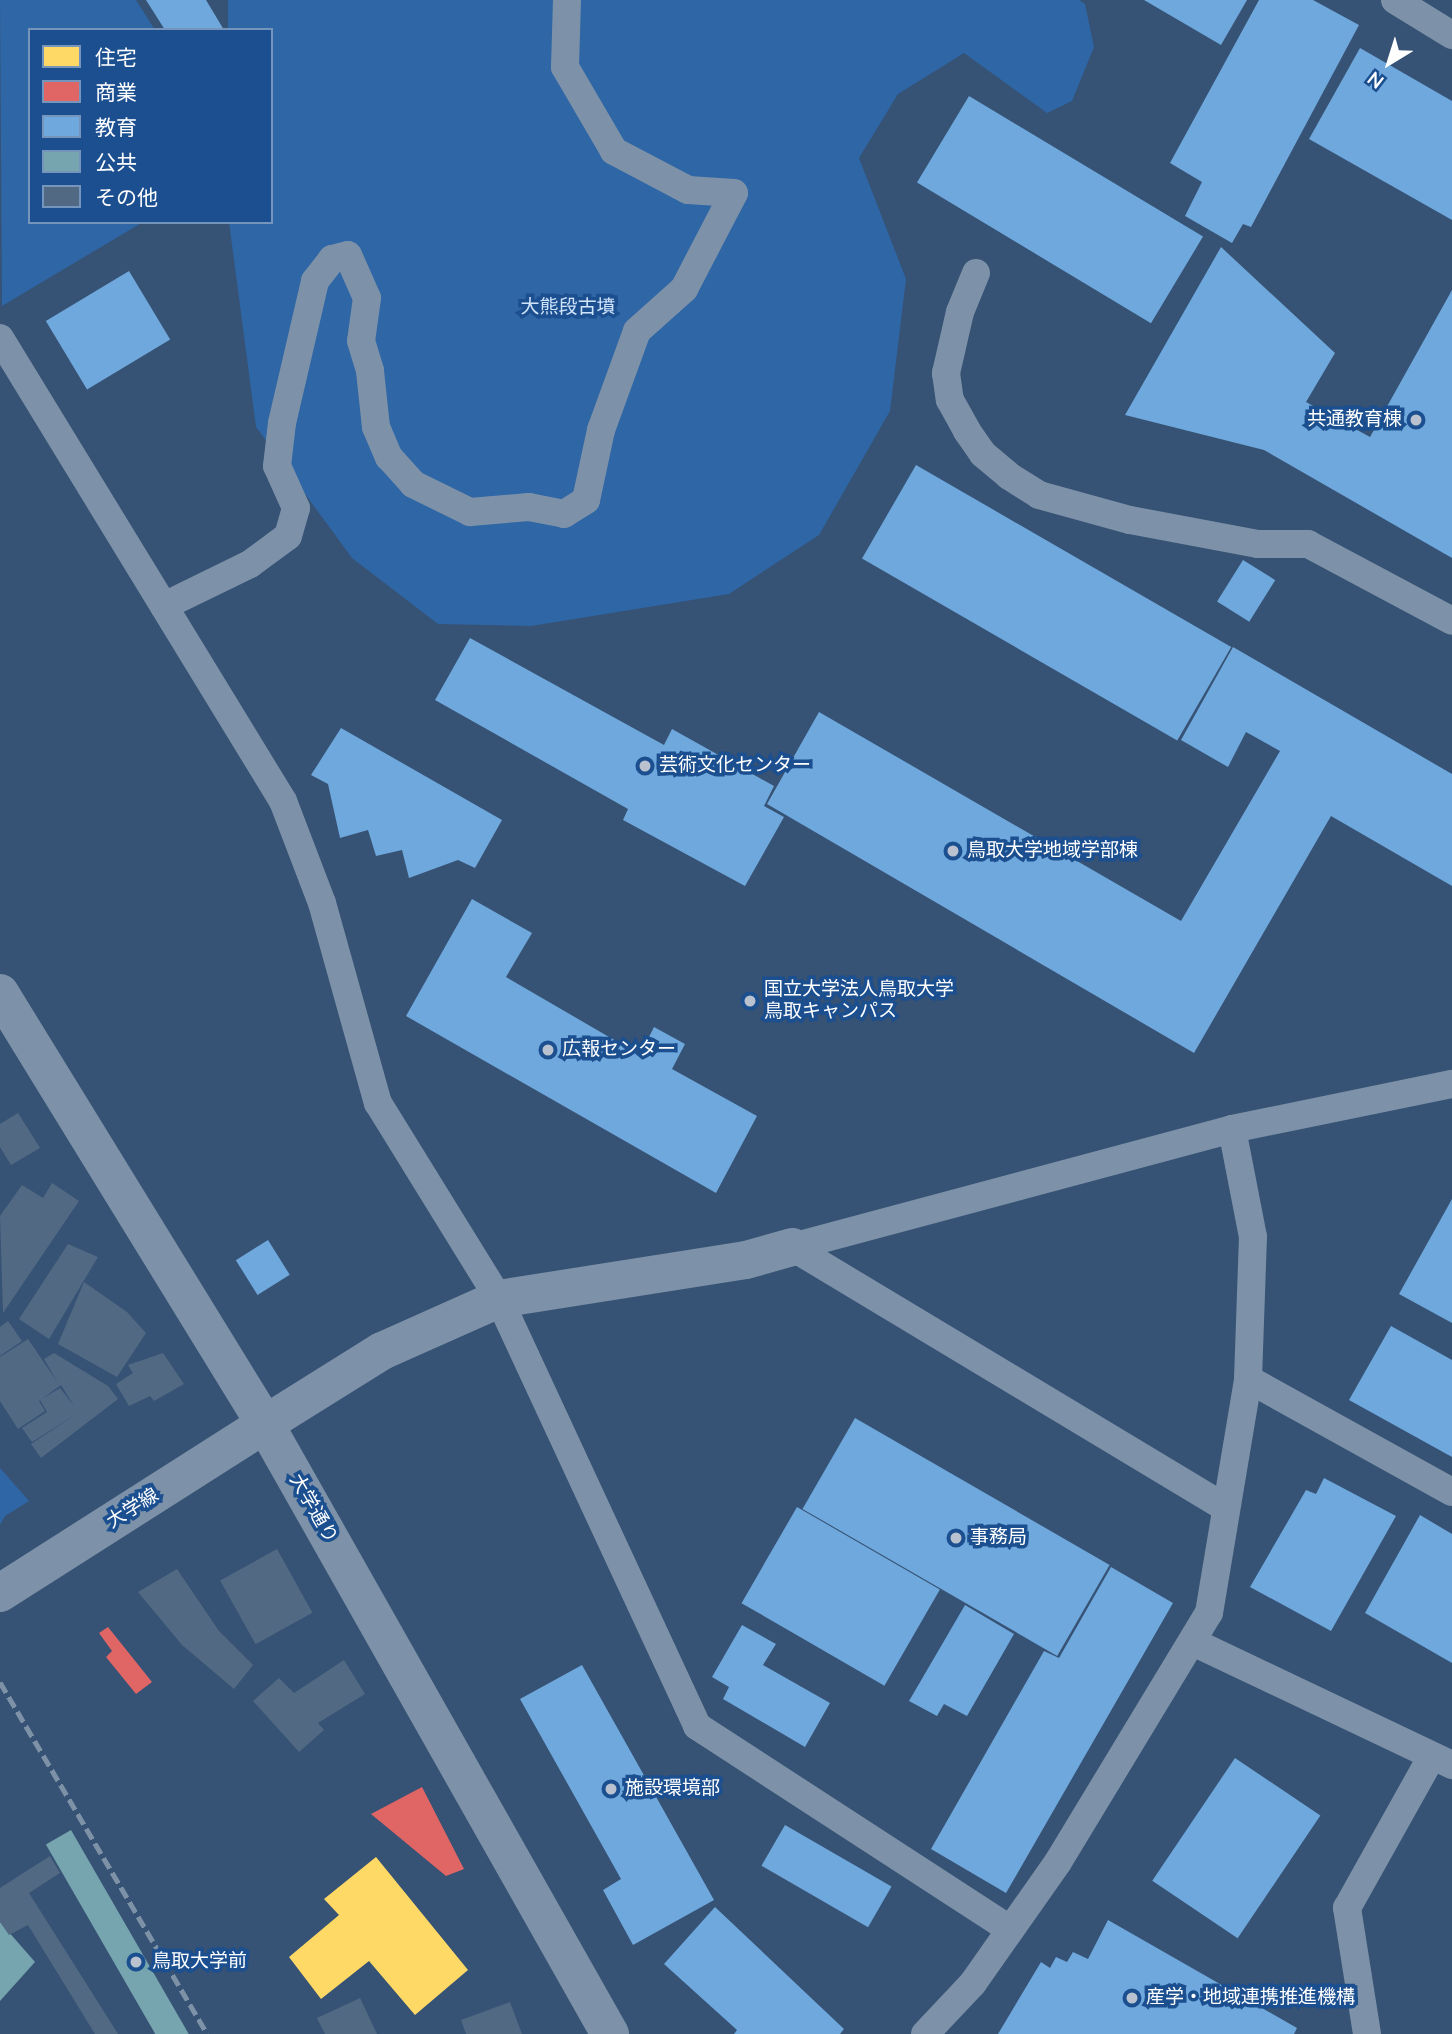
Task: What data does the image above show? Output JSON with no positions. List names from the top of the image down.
{
  "streets": {
    "street": ["大学線", "大学通り"]
  },
  "crossings": [
    ["大学線", "大学通り"]
  ],
  "parks": ["大熊段古墳"],
  "places": [
    "共通教育棟",
    "芸術文化センター",
    "鳥取大学地域学部棟",
    "国立大学法人鳥取大学 鳥取キャンパス",
    "広報センター",
    "事務局",
    "施設環境部",
    "鳥取大学前",
    "産学・地域連携推進機構"
  ],
  "legend": [
    "住宅",
    "商業",
    "教育",
    "公共",
    "その他"
  ],
  "north": "bottom left"
}
